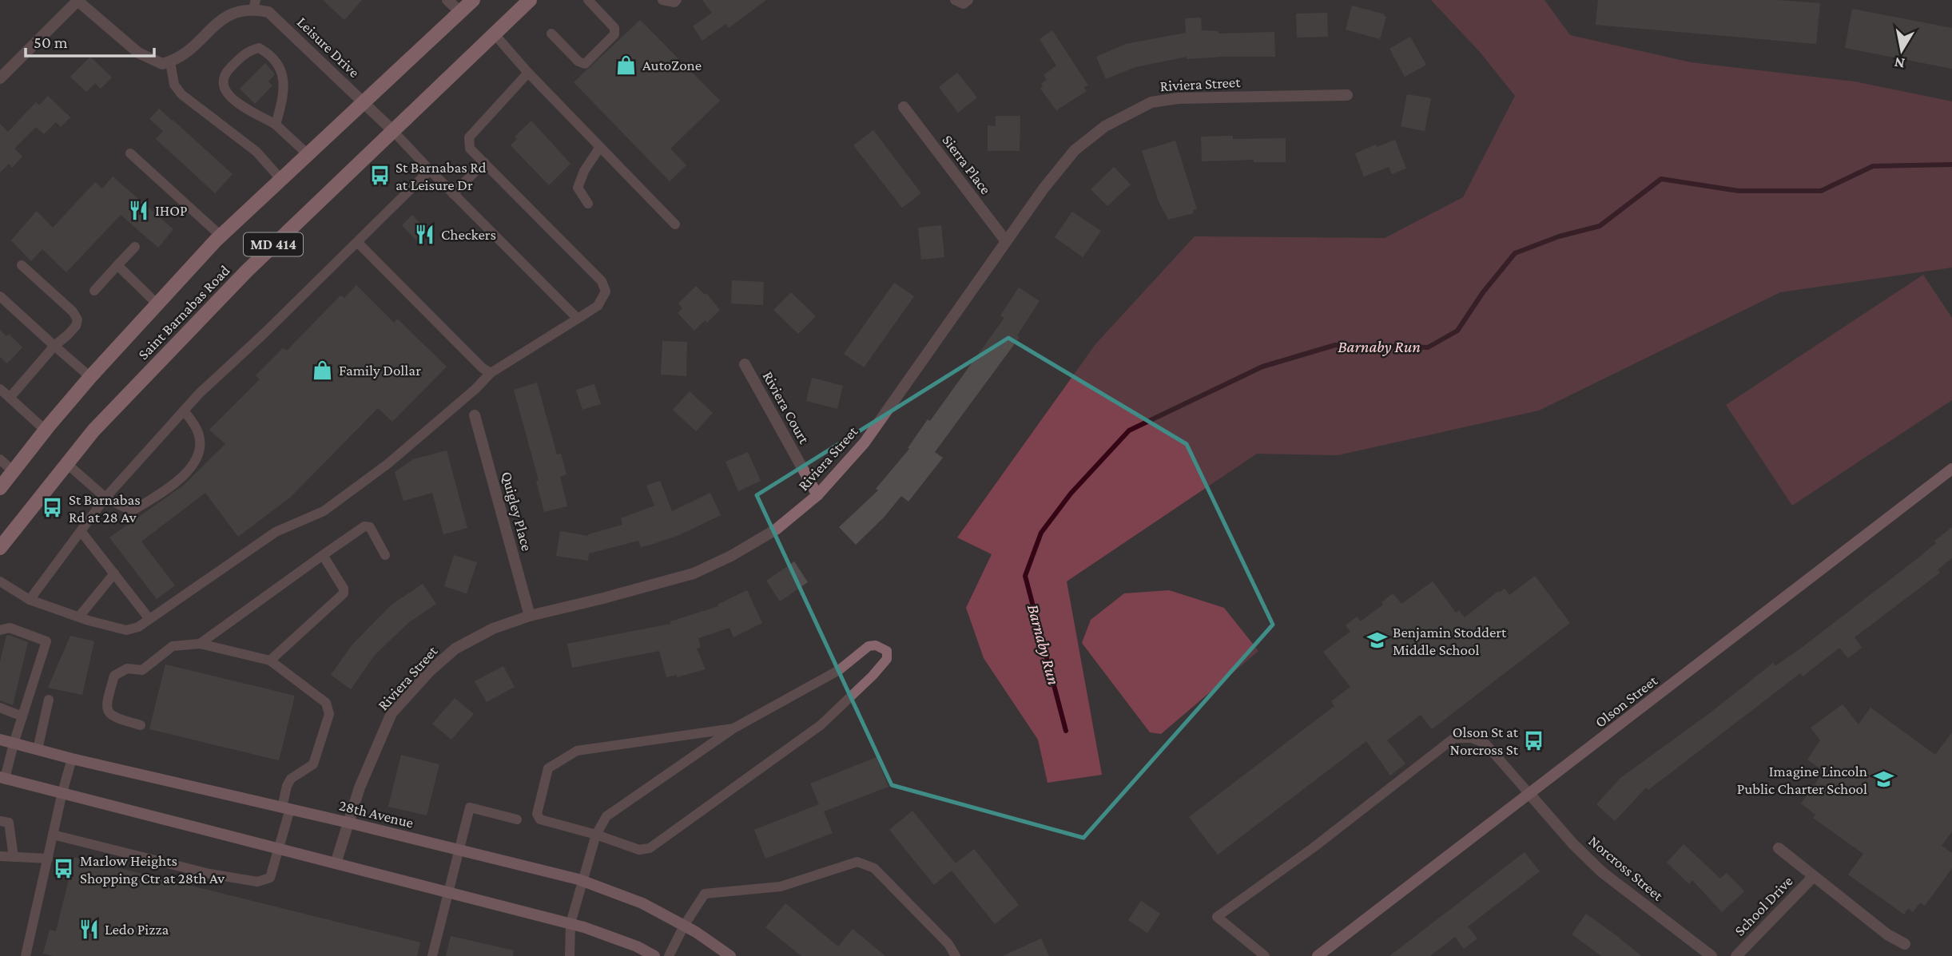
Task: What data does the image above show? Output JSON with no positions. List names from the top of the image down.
{
  "streets": {
    "main road": ["MD 414", "Saint Barnabas Road"],
    "street": [
      "Leisure Drive",
      "Riviera Street",
      "Sierra Place",
      "Riviera Court",
      "Quigley Place",
      "Olson Street",
      "28th Avenue",
      "Norcross Street",
      "School Drive"
    ]
  },
  "crossings": [
    ["Leisure Drive", "Saint Barnabas Road"],
    ["Riviera Street", "Sierra Place"],
    ["Riviera Street", "Riviera Court"],
    ["Riviera Street", "Quigley Place"],
    ["Riviera Street", "28th Avenue"],
    ["Olson Street", "Norcross Street"]
  ],
  "water": ["Barnaby Run"],
  "places": {
    "shop": ["AutoZone", "Family Dollar"],
    "bus stop": [
      "St Barnabas Rd at Leisure Dr",
      "St Barnabas Rd at 28 Av",
      "Olson St at Norcross St",
      "Marlow Heights Shopping Ctr at 28th Av"
    ],
    "restaurant": ["IHOP", "Checkers", "Ledo Pizza"],
    "school or university": ["Benjamin Stoddert Middle School", "Imagine Lincoln Public Charter School"]
  },
  "scale_bar": "50 m",
  "north": "bottom"
}
